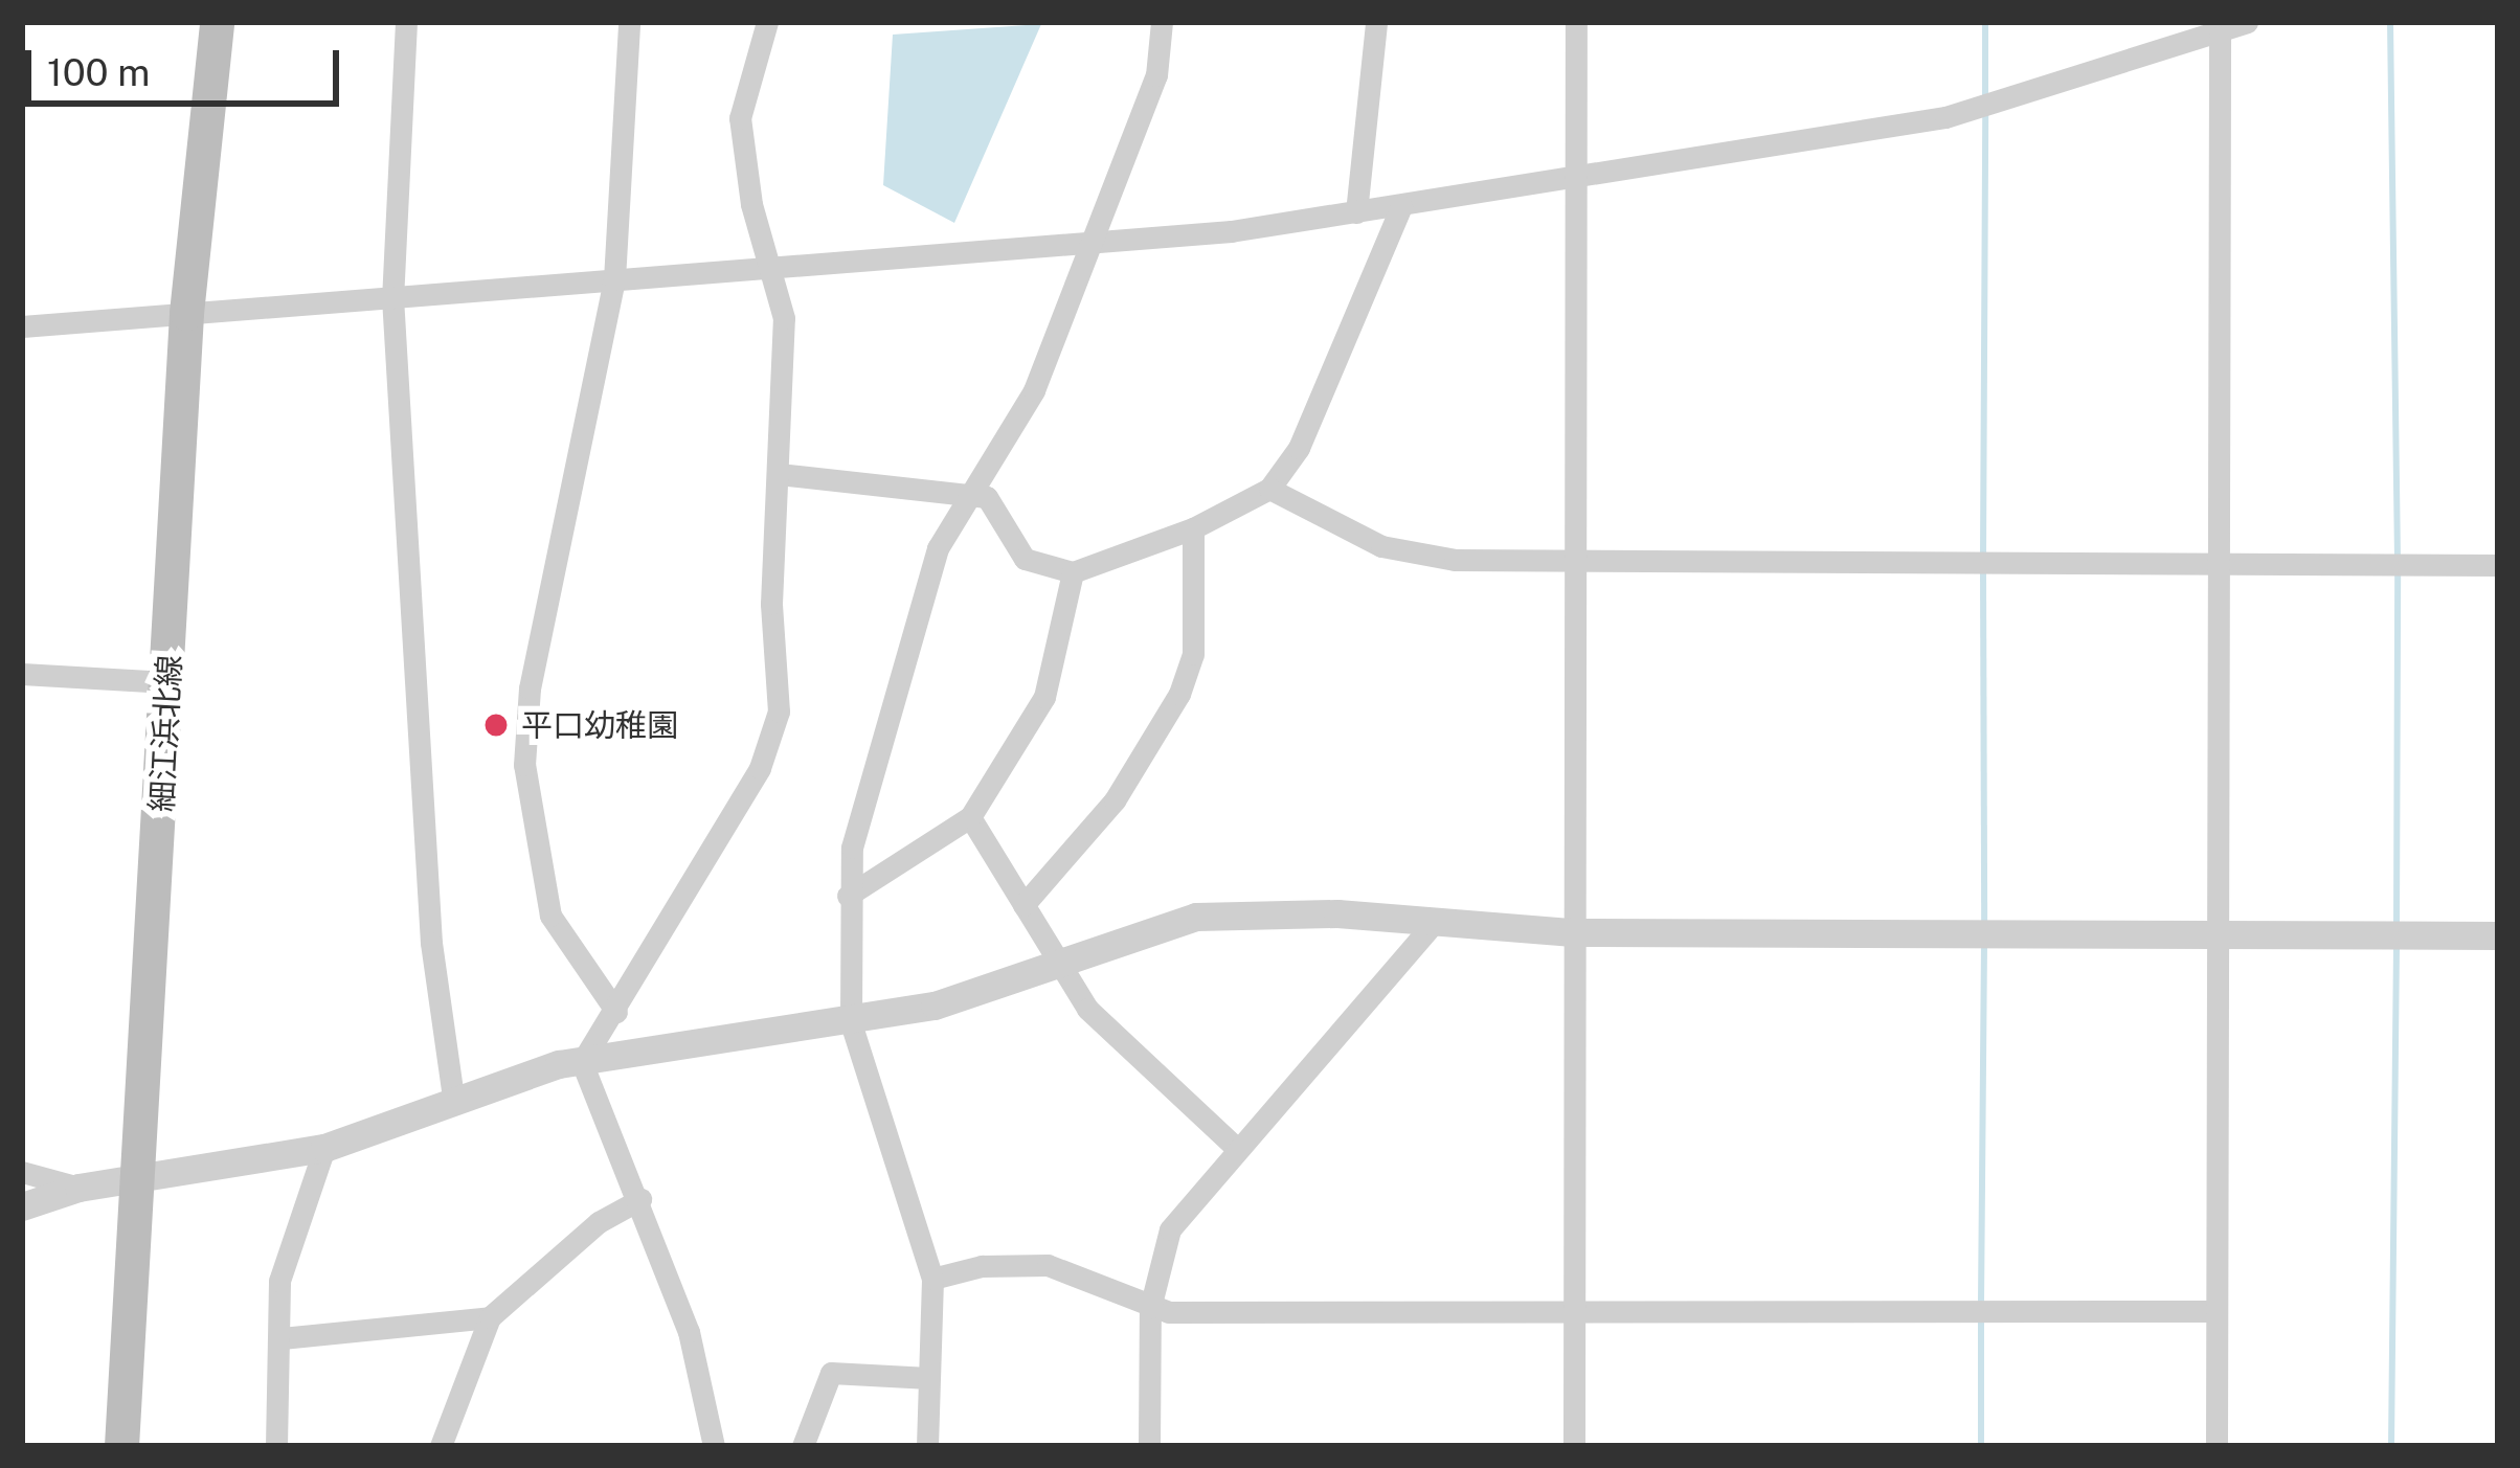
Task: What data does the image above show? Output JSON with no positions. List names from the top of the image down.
{
  "streets": {
    "main road": ["細江浜北線"]
  },
  "places": ["平口幼稚園"],
  "scale_bar": "100 m"
}
